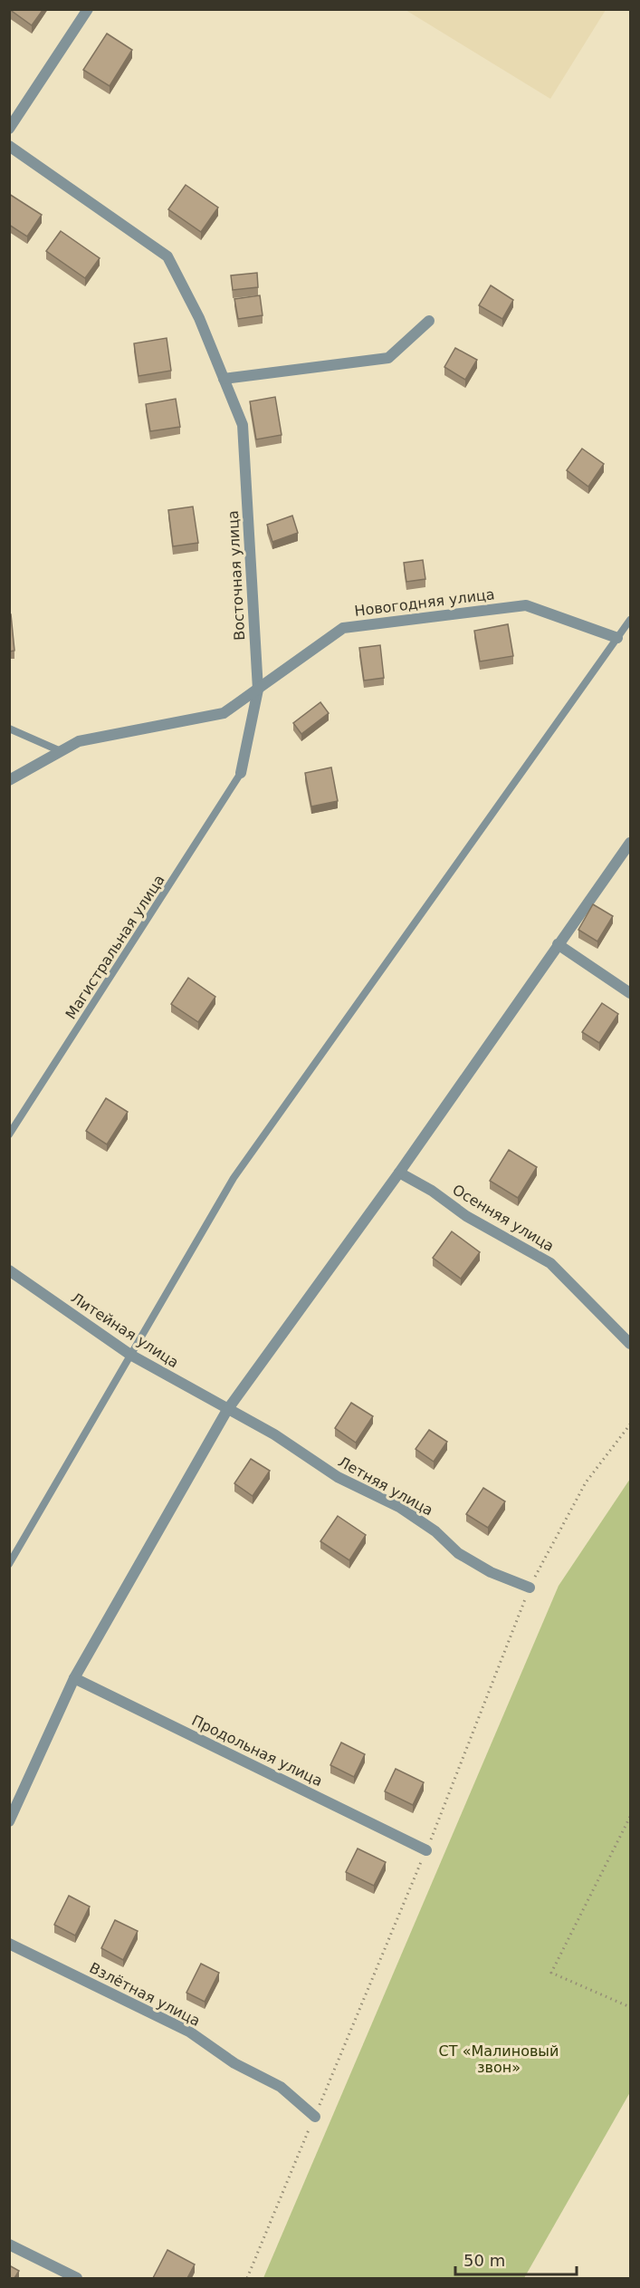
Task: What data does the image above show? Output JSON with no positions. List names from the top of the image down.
{
  "streets": {
    "street": [
      "Восточная улица",
      "Новогодняя улица",
      "Осенняя улица",
      "Литейная улица",
      "Летняя улица",
      "Продольная улица",
      "Взлётная улица"
    ],
    "lane": ["Магистральная улица"]
  },
  "crossings": [
    ["Восточная улица", "Новогодняя улица"],
    ["Восточная улица", "Магистральная улица"],
    ["Литейная улица", "Летняя улица"]
  ],
  "parks": ["СТ «Малиновый звон»"],
  "scale_bar": "50 m"
}
